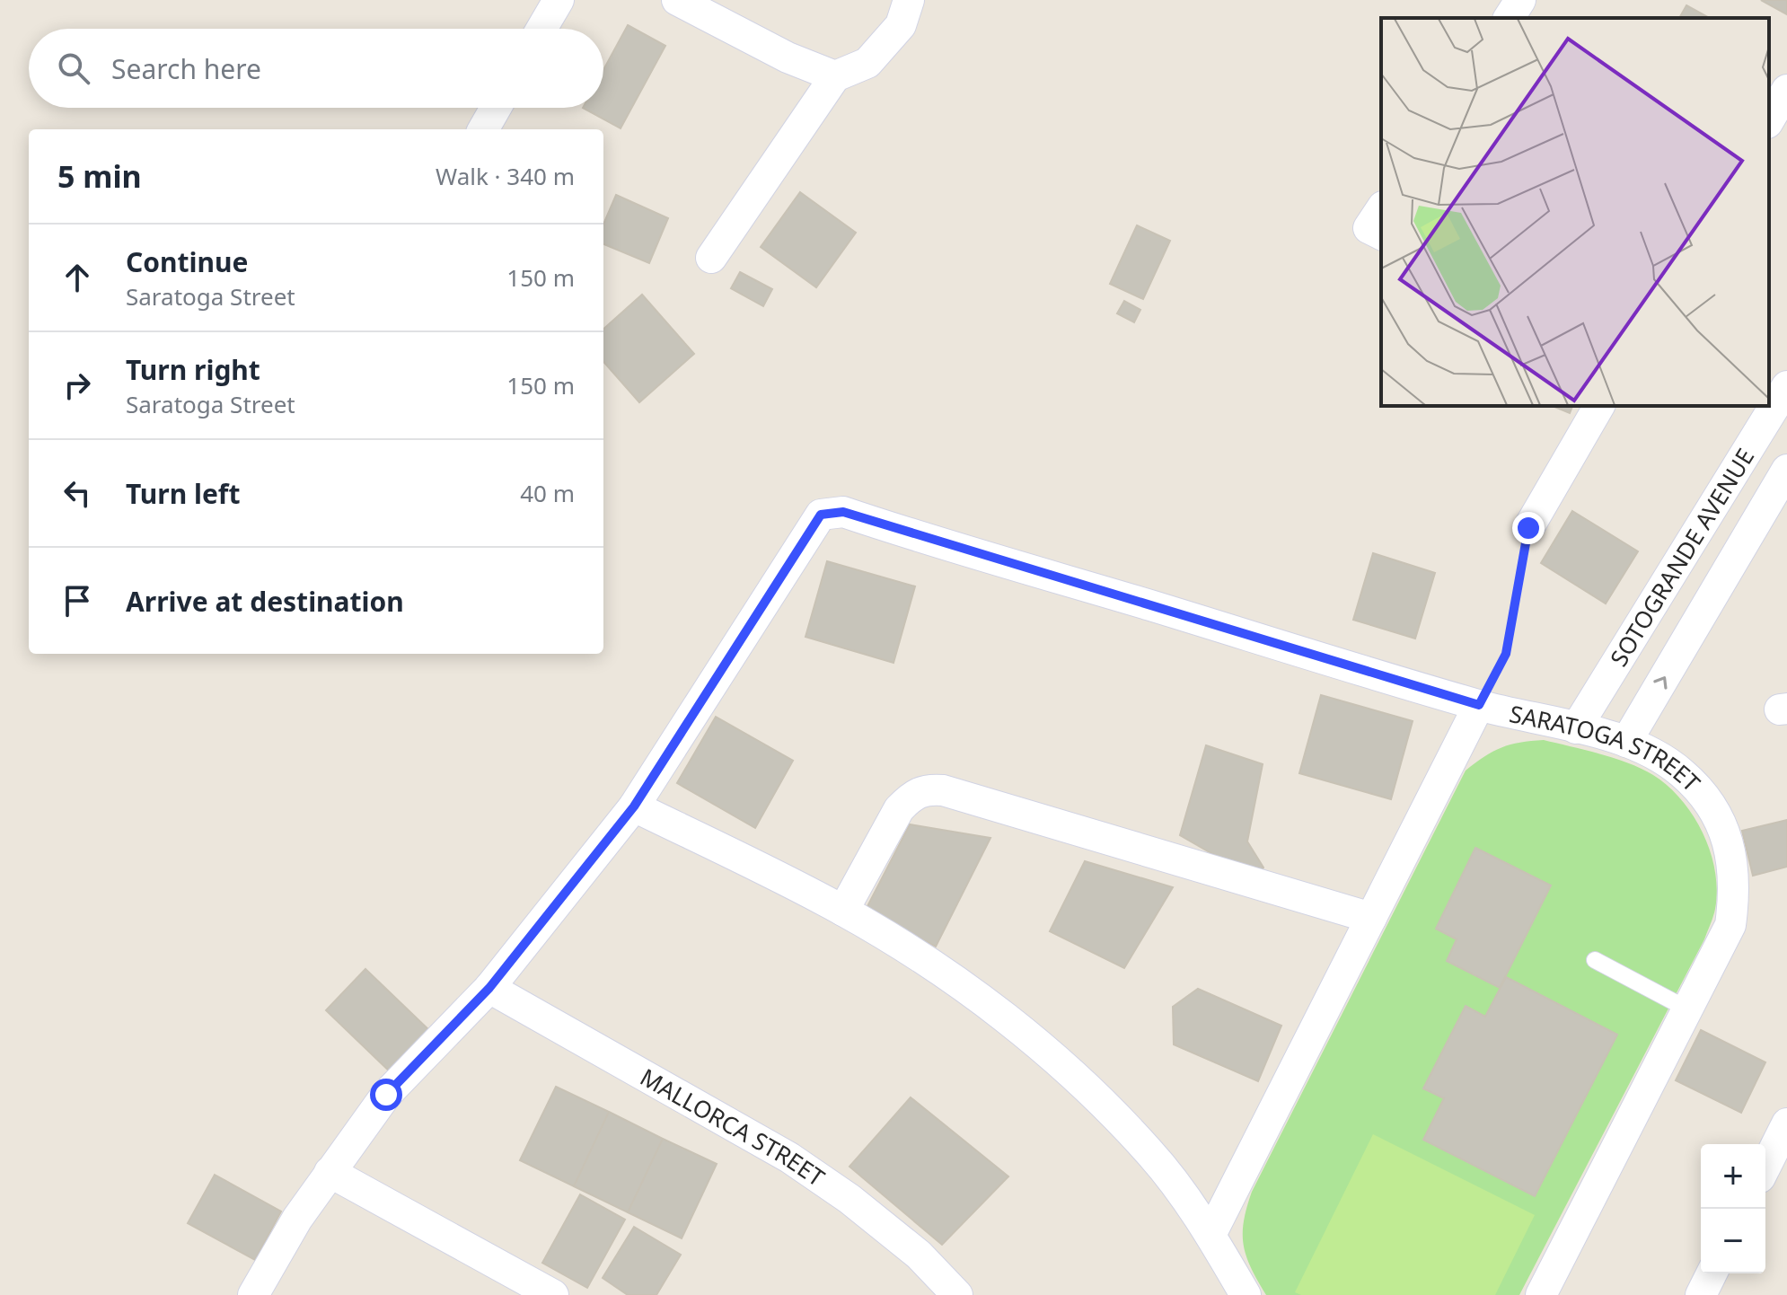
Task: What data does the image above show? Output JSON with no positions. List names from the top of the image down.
{
  "streets": {
    "street": ["SOTOGRANDE AVENUE", "SARATOGA STREET", "MALLORCA STREET"]
  },
  "crossings": [
    ["SOTOGRANDE AVENUE", "SARATOGA STREET"],
    ["SARATOGA STREET", "MALLORCA STREET"]
  ],
  "page": {
    "search": "Search here",
    "heading": ["5 min", "Walk · 340 m"],
    "list": [
      ["Continue", "Saratoga Street", "150 m"],
      ["Turn right", "Saratoga Street", "150 m"],
      ["Turn left", "40 m"],
      "Arrive at destination"
    ],
    "map_buttons": ["+", "−"]
  }
}
